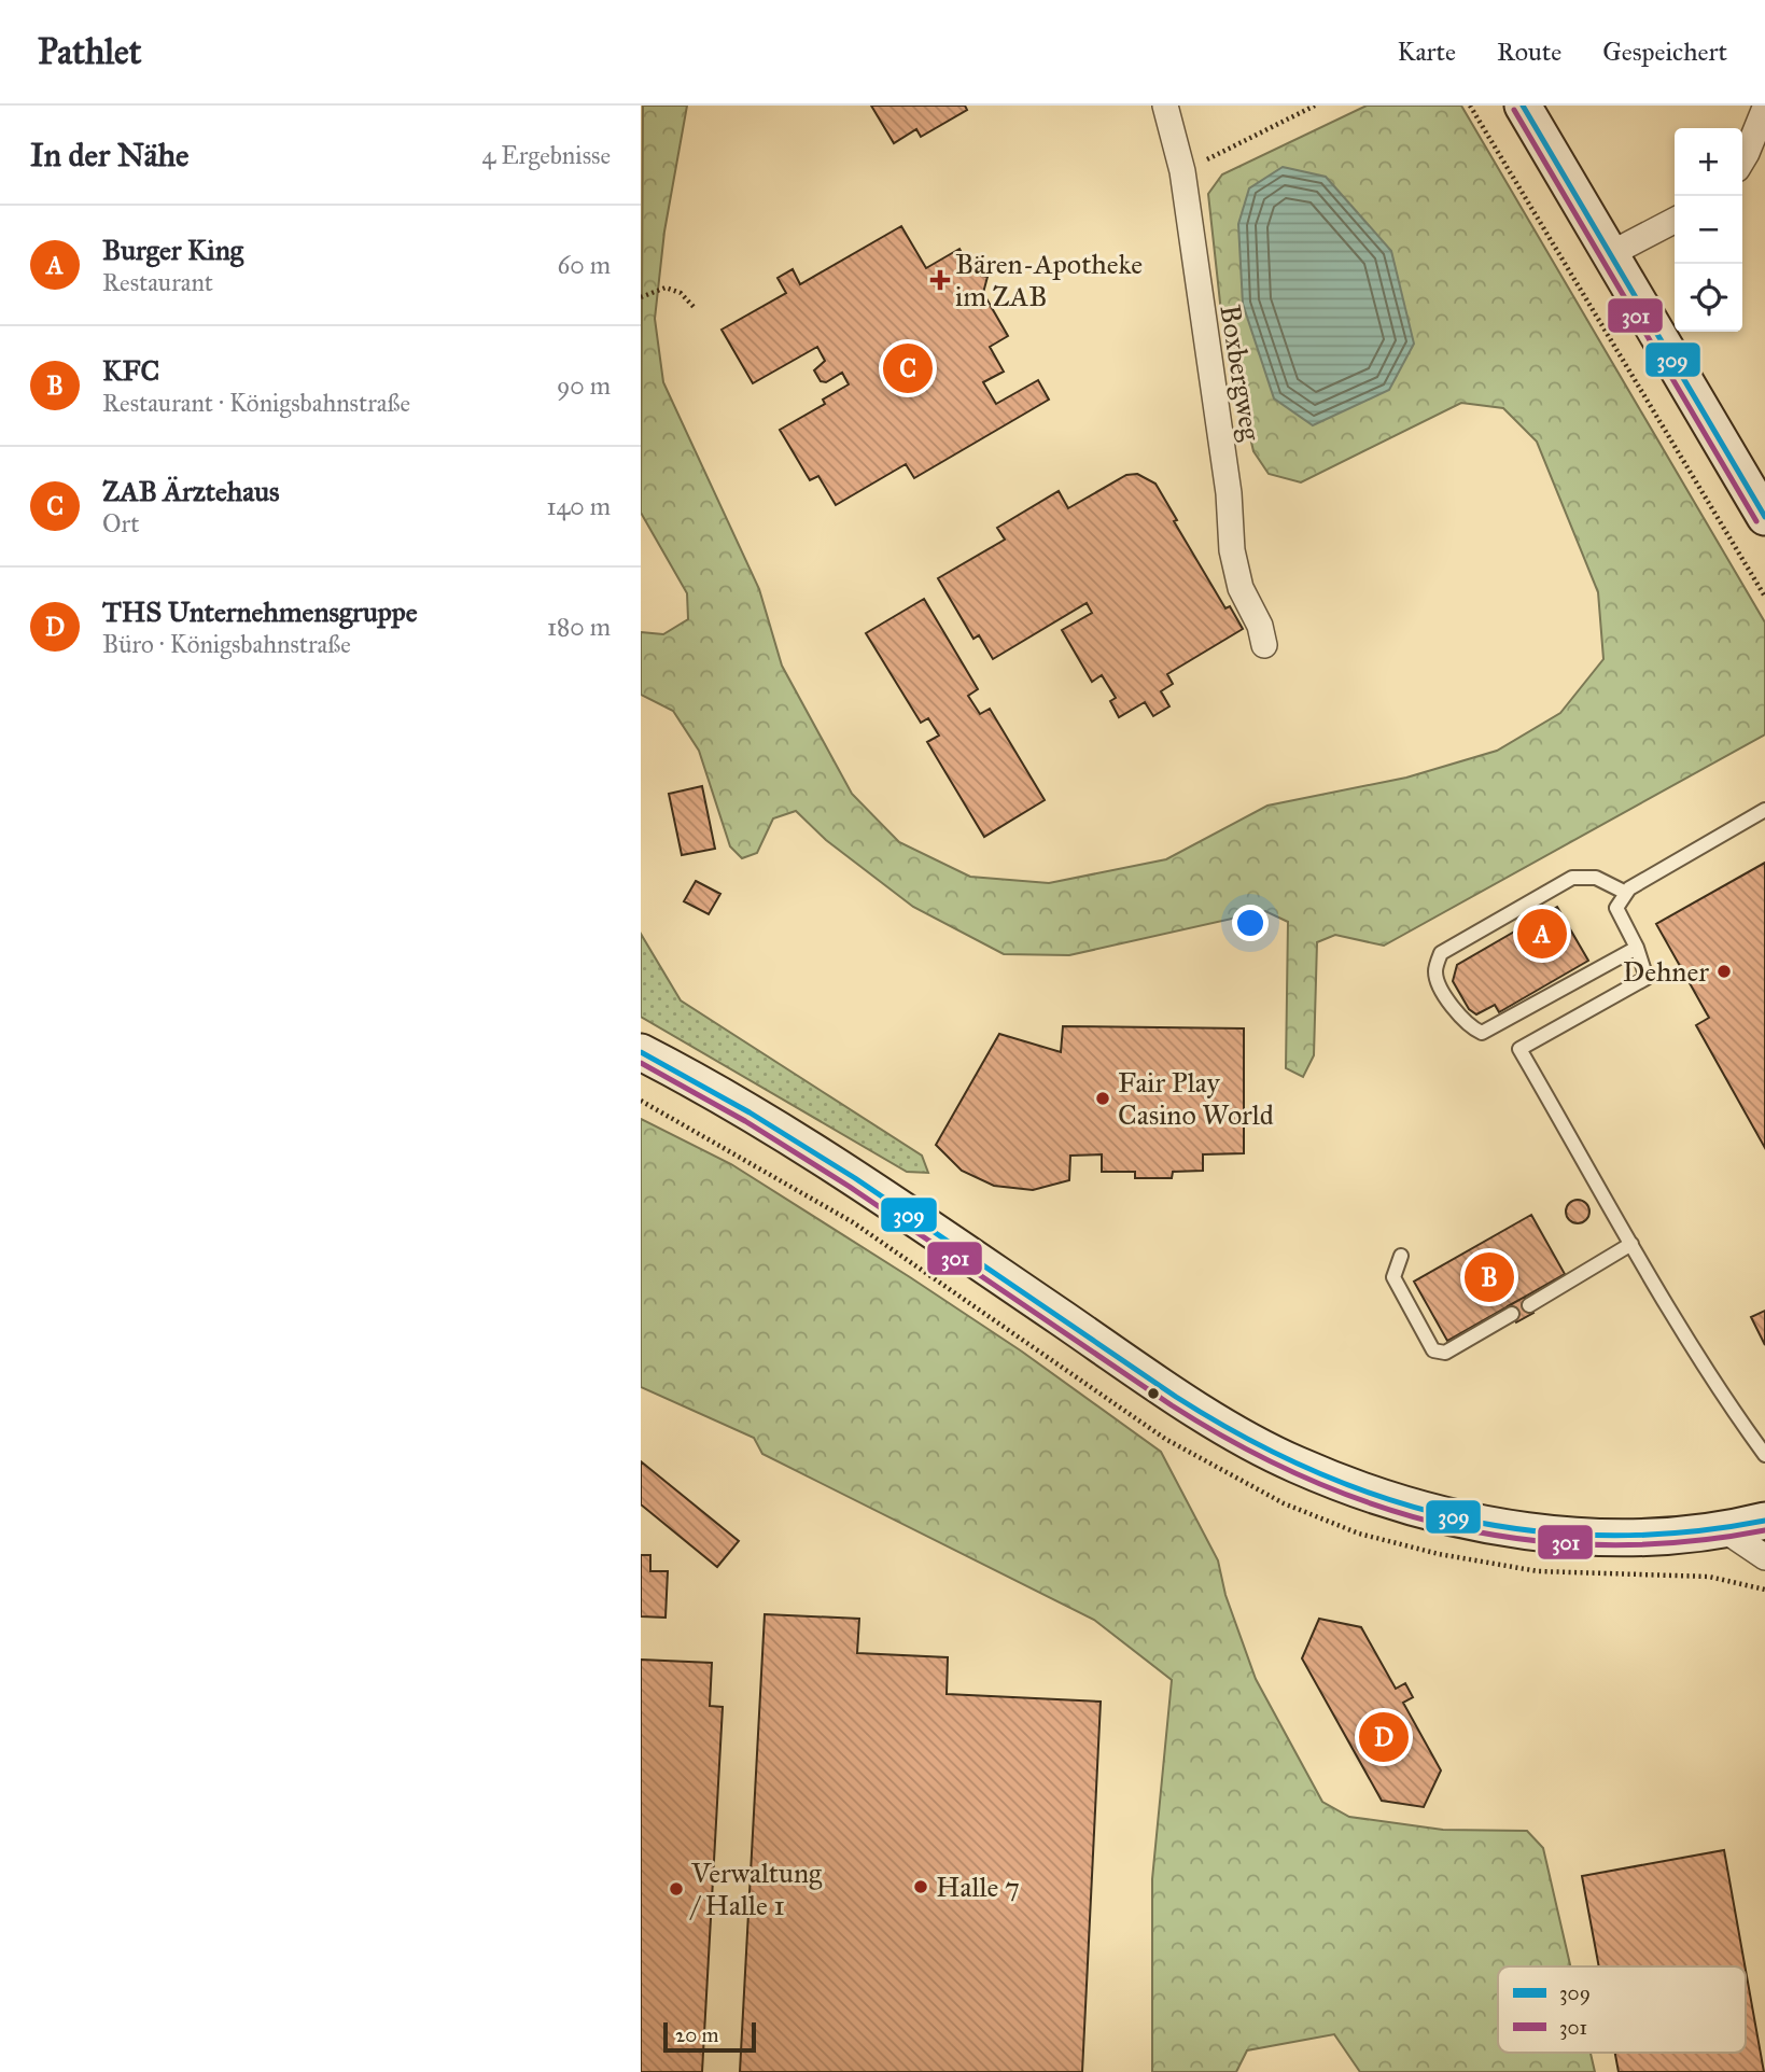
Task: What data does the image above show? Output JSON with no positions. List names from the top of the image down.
{
  "streets": {
    "street": ["Boxbergweg"]
  },
  "places": {
    "health": ["Bären-Apotheke im ZAB"],
    "other": [
      "Dehner",
      "Fair Play Casino World",
      "Halle 7",
      "Verwaltung / Halle 1"
    ]
  },
  "lines": ["transit line 309", "transit line 301"],
  "legend": ["309", "301"],
  "scale_bar": "20 m",
  "page": {
    "header": "Pathlet",
    "nav": ["Karte", "Route", "Gespeichert"],
    "heading": ["In der Nähe", "4 Ergebnisse"],
    "map_buttons": ["+", "−"],
    "list": [
      {
        "mark": "A",
        "name": "Burger King",
        "note": "Restaurant",
        "value": "60 m"
      },
      {
        "mark": "B",
        "name": "KFC",
        "note": "Restaurant · Königsbahnstraße",
        "value": "90 m"
      },
      {
        "mark": "C",
        "name": "ZAB Ärztehaus",
        "note": "Ort",
        "value": "140 m"
      },
      {
        "mark": "D",
        "name": "THS Unternehmensgruppe",
        "note": "Büro · Königsbahnstraße",
        "value": "180 m"
      }
    ],
    "pins": [
      "C",
      "A",
      "B",
      "D"
    ],
    "scale": "20 m"
  }
}
